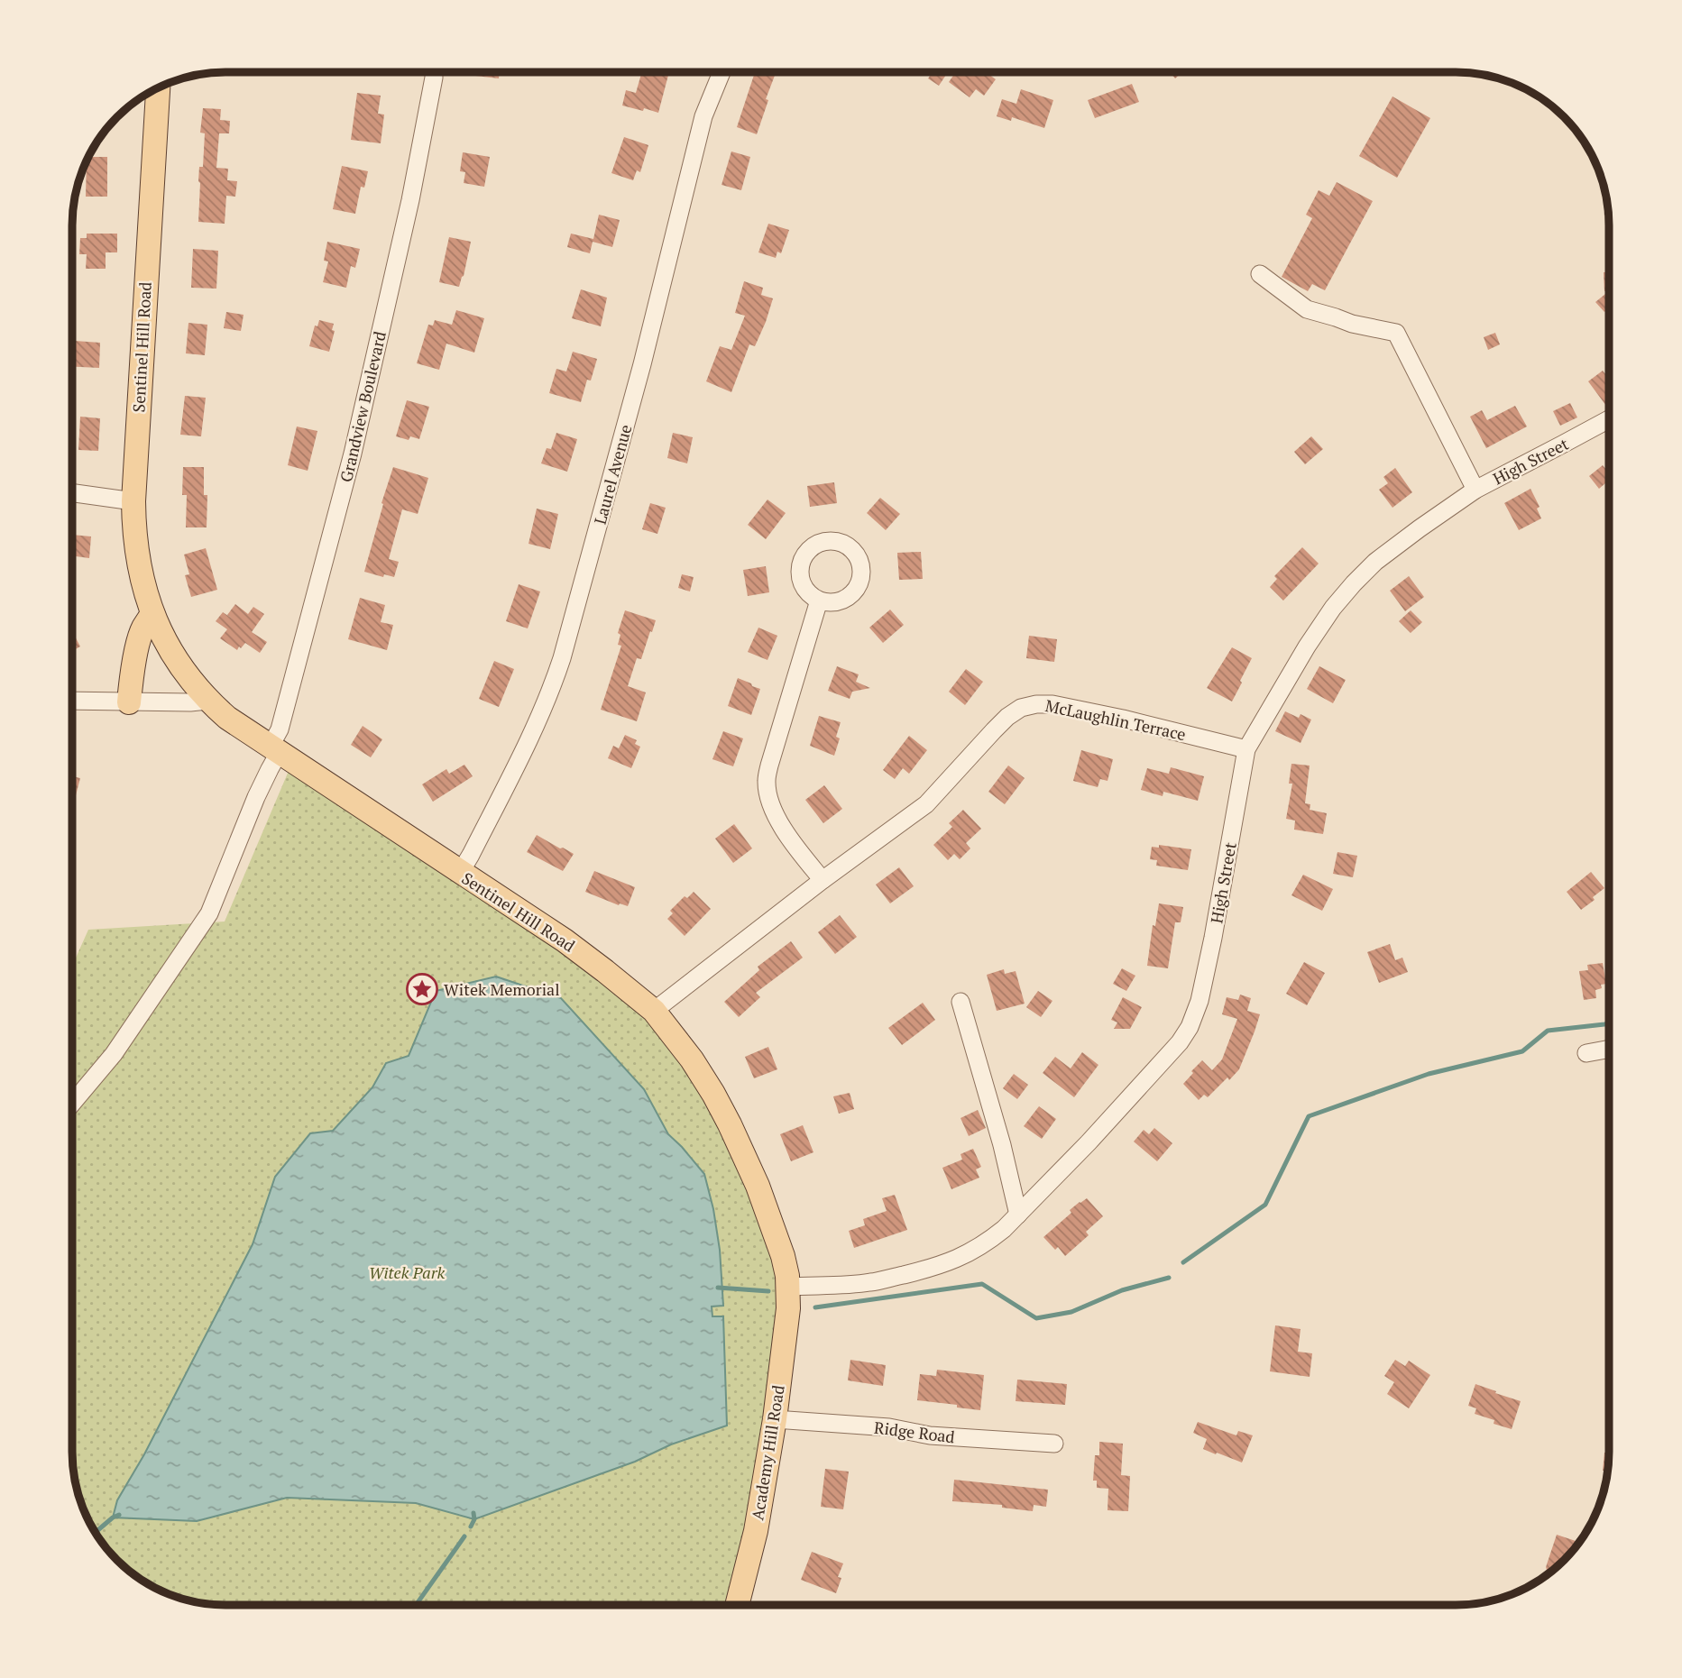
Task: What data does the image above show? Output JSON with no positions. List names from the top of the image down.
{
  "streets": {
    "main road": ["Sentinel Hill Road", "Academy Hill Road"],
    "street": [
      "Grandview Boulevard",
      "High Street",
      "Laurel Avenue",
      "McLaughlin Terrace",
      "Ridge Road"
    ]
  },
  "crossings": [
    ["Sentinel Hill Road", "Grandview Boulevard"],
    ["Sentinel Hill Road", "High Street"],
    ["Sentinel Hill Road", "Laurel Avenue"],
    ["Sentinel Hill Road", "McLaughlin Terrace"],
    ["Sentinel Hill Road", "Academy Hill Road"],
    ["High Street", "McLaughlin Terrace"],
    ["High Street", "Academy Hill Road"],
    ["Ridge Road", "Academy Hill Road"]
  ],
  "parks": ["Witek Park"],
  "places": {
    "place": ["Witek Memorial"]
  }
}
